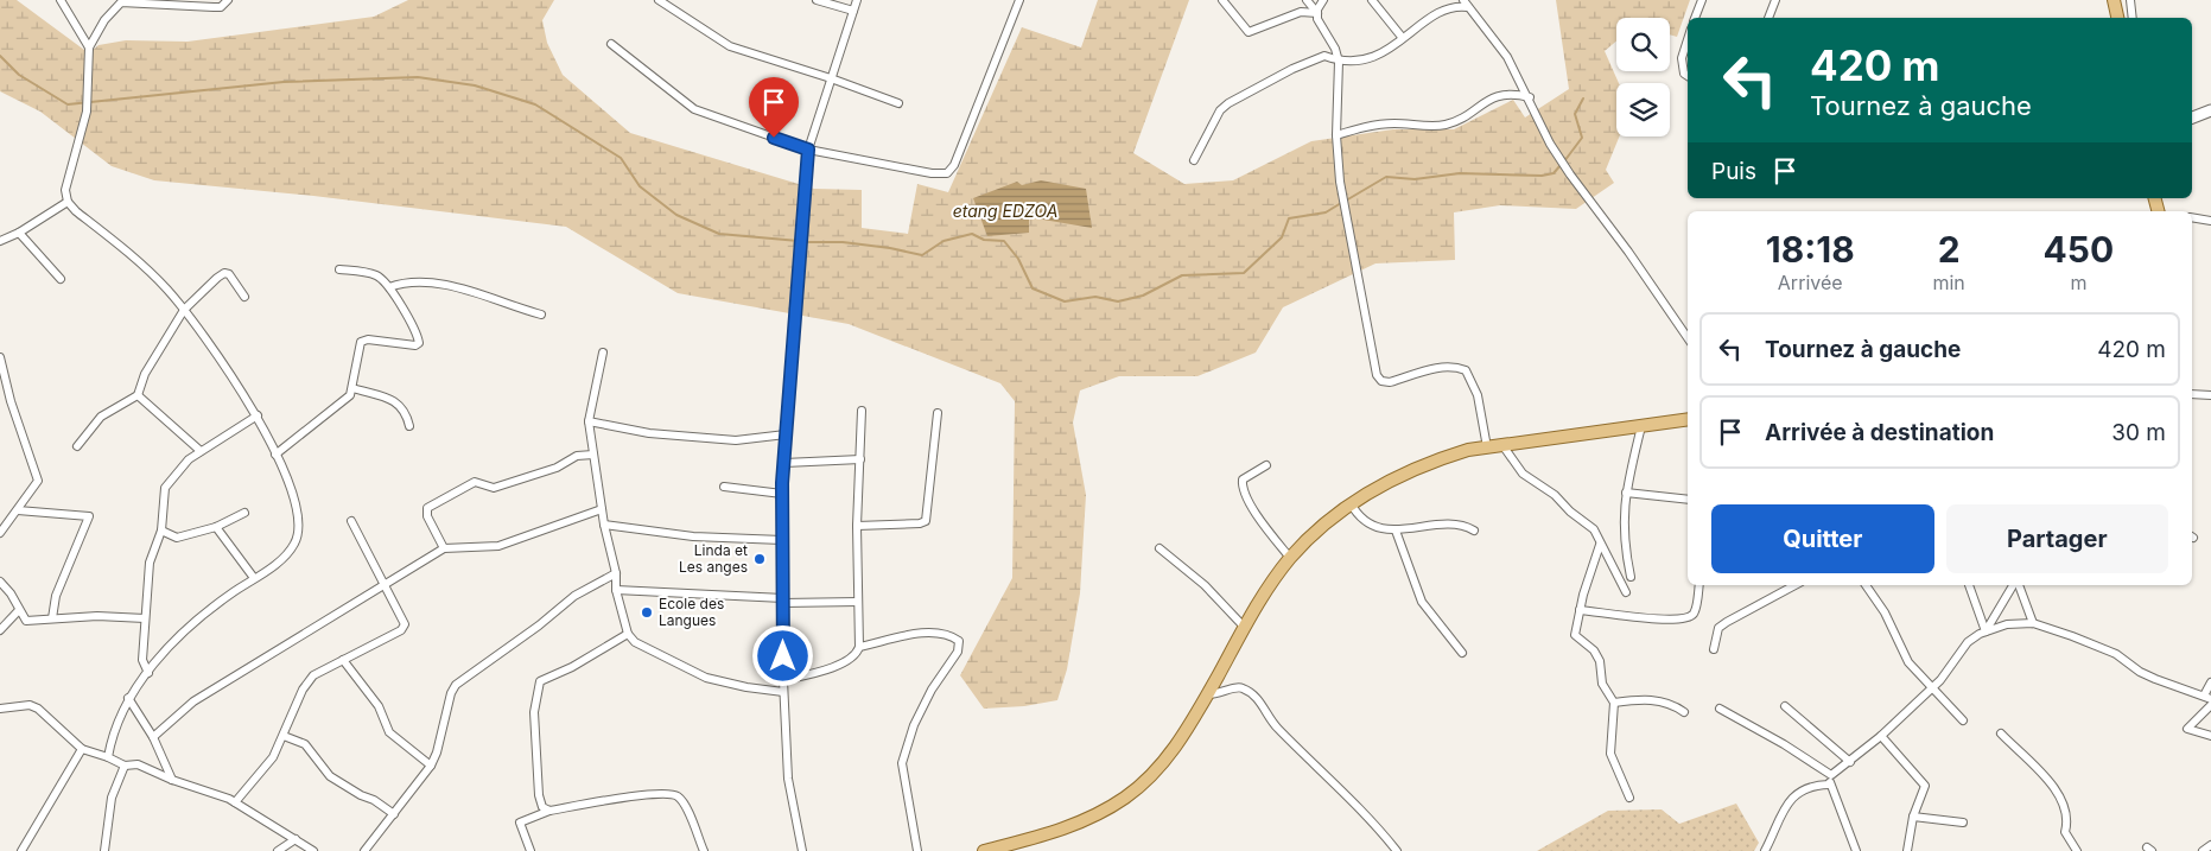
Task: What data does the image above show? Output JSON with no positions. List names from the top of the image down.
{
  "water": ["etang EDZOA"],
  "places": ["Linda et Les anges", "Ecole des Langues"],
  "page": {
    "turn": ["420 m", "Tournez à gauche"],
    "then": "Puis",
    "eta": [
      "18:18",
      "Arrivée",
      "2",
      "min",
      "450",
      "m"
    ],
    "list": [
      {
        "name": "Tournez à gauche",
        "value": "420 m"
      },
      {
        "name": "Arrivée à destination",
        "value": "30 m"
      }
    ],
    "buttons": ["Quitter", "Partager"]
  }
}
